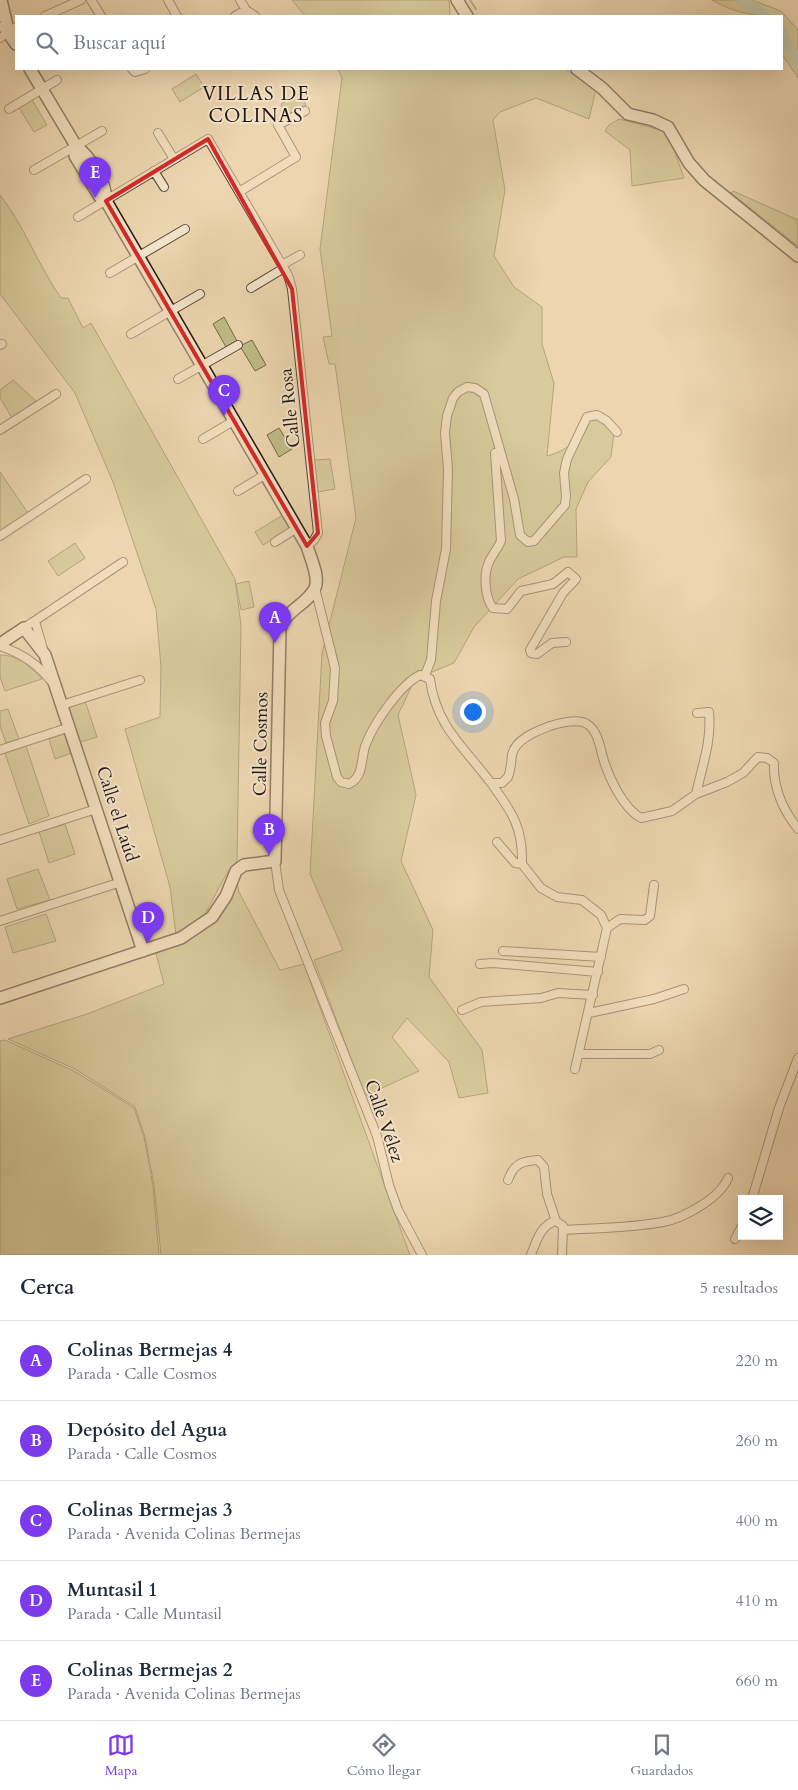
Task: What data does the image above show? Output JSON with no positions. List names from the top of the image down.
{
  "streets": {
    "street": [
      "Calle Rosa",
      "Calle Cosmos",
      "Calle el Laúd",
      "Calle Vélez"
    ]
  },
  "crossings": [
    ["Calle Cosmos", "Calle Vélez"]
  ],
  "districts": ["VILLAS DE COLINAS"],
  "page": {
    "search": "Buscar aquí",
    "pins": [
      "E",
      "C",
      "A",
      "B",
      "D"
    ],
    "heading": ["Cerca", "5 resultados"],
    "list": [
      {
        "mark": "A",
        "name": "Colinas Bermejas 4",
        "note": "Parada · Calle Cosmos",
        "value": "220 m"
      },
      {
        "mark": "B",
        "name": "Depósito del Agua",
        "note": "Parada · Calle Cosmos",
        "value": "260 m"
      },
      {
        "mark": "C",
        "name": "Colinas Bermejas 3",
        "note": "Parada · Avenida Colinas Bermejas",
        "value": "400 m"
      },
      {
        "mark": "D",
        "name": "Muntasil 1",
        "note": "Parada · Calle Muntasil",
        "value": "410 m"
      },
      {
        "mark": "E",
        "name": "Colinas Bermejas 2",
        "note": "Parada · Avenida Colinas Bermejas",
        "value": "660 m"
      }
    ],
    "nav": ["Mapa", "Cómo llegar", "Guardados"]
  }
}
